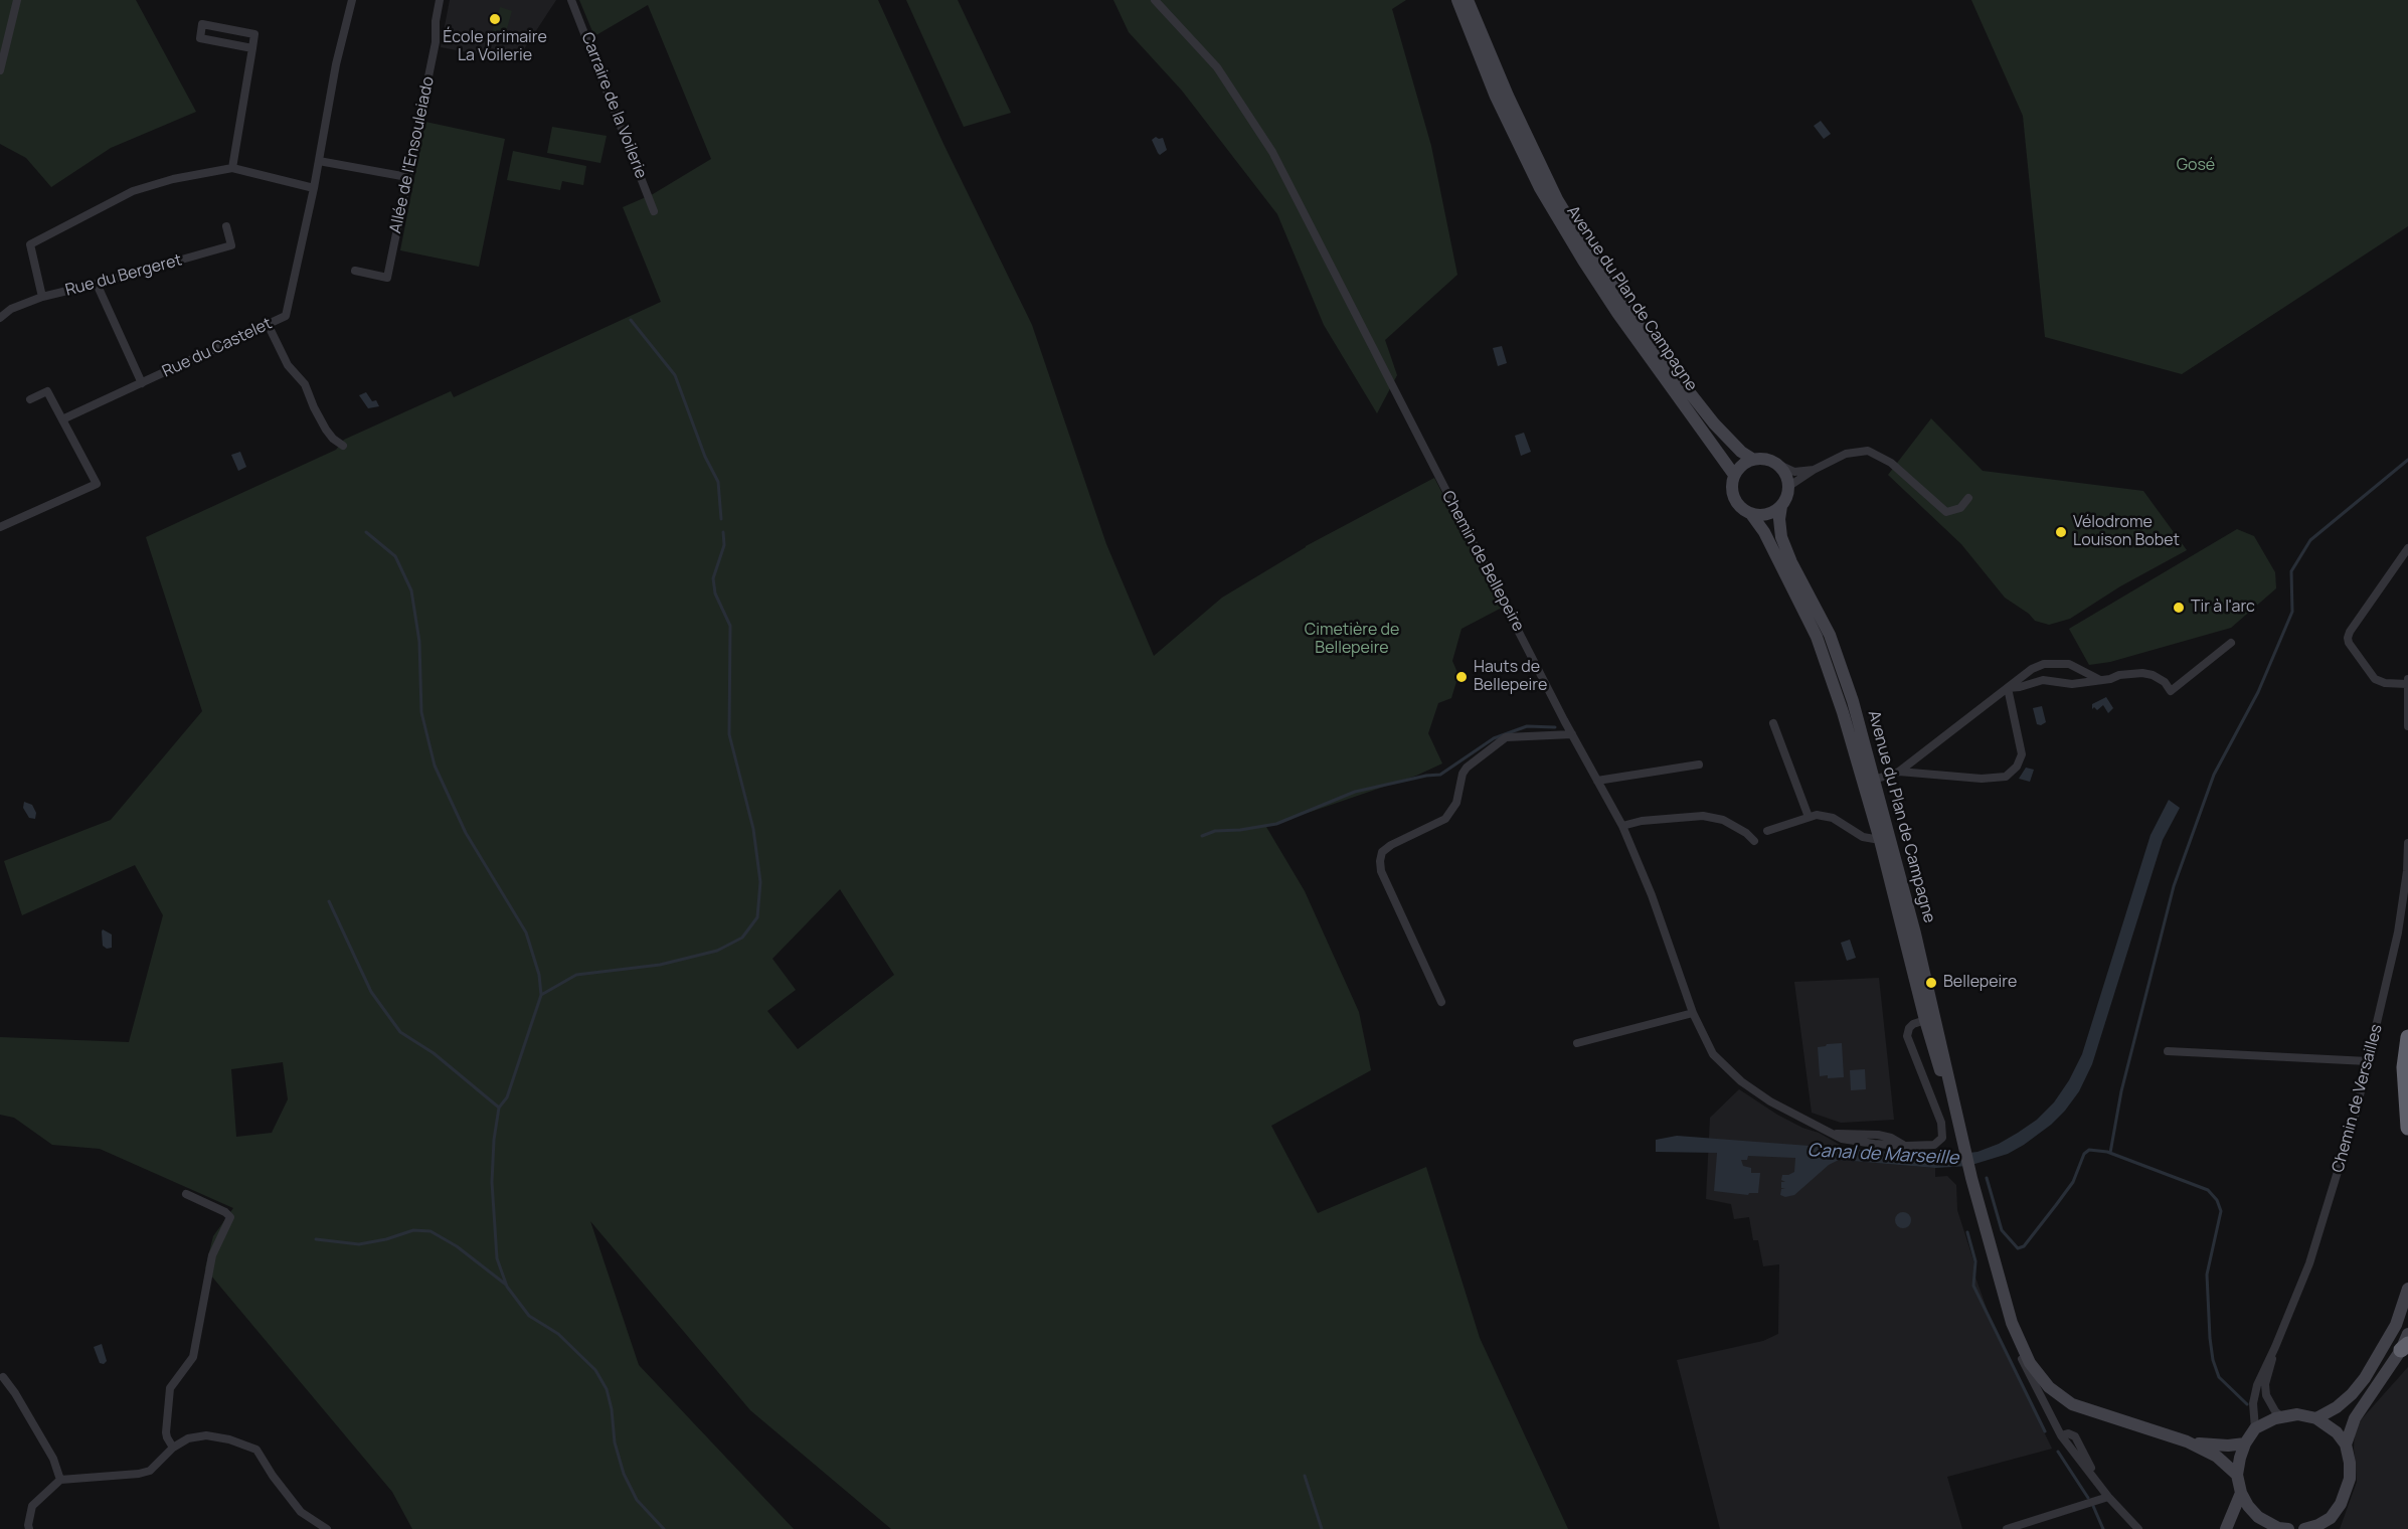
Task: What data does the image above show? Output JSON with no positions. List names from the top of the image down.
{
  "streets": {
    "main road": ["Avenue du Plan de Campagne"],
    "street": [
      "Carraire de la Voilerie",
      "Allée de l'Ensouleiado",
      "Rue du Bergeret",
      "Rue du Castelet",
      "Chemin de Bellepeire",
      "Chemin de Versailles"
    ]
  },
  "crossings": [
    ["Avenue du Plan de Campagne", "Chemin de Bellepeire"]
  ],
  "water": ["Canal de Marseille"],
  "parks": ["Gosé", "Cimetière de Bellepeire"],
  "places": [
    "École primaire La Voilerie",
    "Vélodrome Louison Bobet",
    "Tir à l'arc",
    "Hauts de Bellepeire",
    "Bellepeire"
  ]
}
